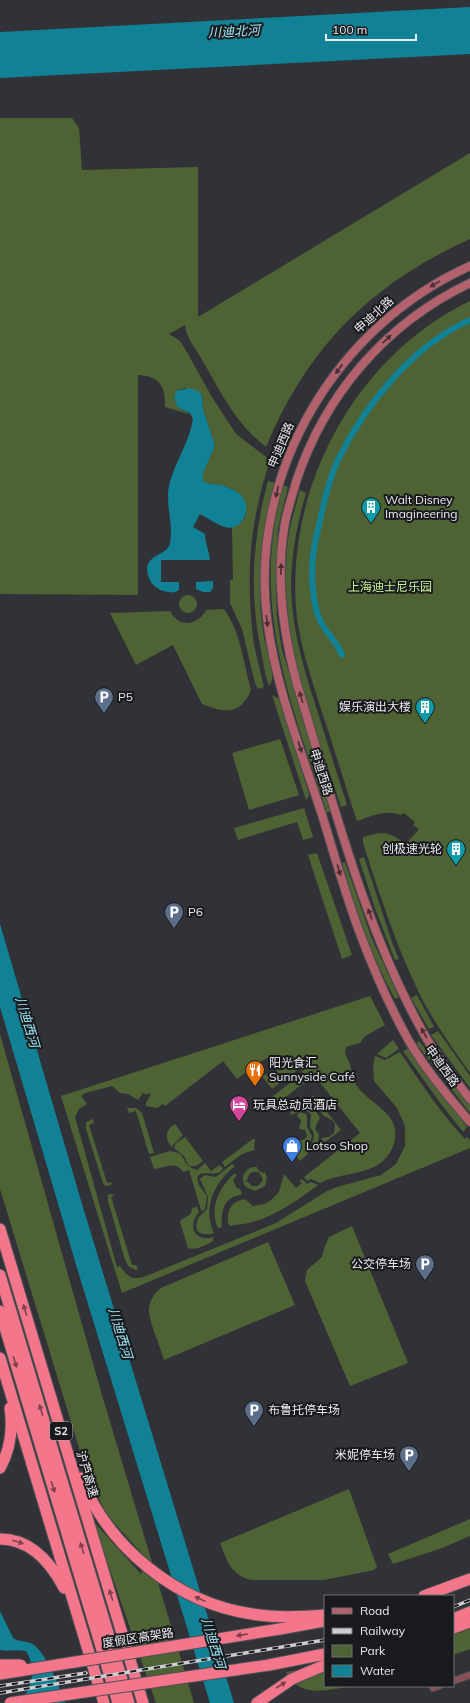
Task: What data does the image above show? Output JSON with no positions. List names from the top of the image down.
{
  "streets": {
    "highway": ["S2", "沪芦高速", "度假区高架路"],
    "street": ["申迪北路", "申迪西路"]
  },
  "crossings": [
    ["申迪北路", "申迪西路"]
  ],
  "one_way": ["申迪北路"],
  "water": ["川迪北河", "川迪西河"],
  "parks": ["上海迪士尼乐园"],
  "places": {
    "building": ["Walt Disney Imagineering", "娱乐演出大楼", "创极速光轮"],
    "parking": [
      "P5",
      "P6",
      "公交停车场",
      "布鲁托停车场",
      "米妮停车场"
    ],
    "restaurant": ["阳光食汇 Sunnyside Café"],
    "hotel": ["玩具总动员酒店"],
    "shop": ["Lotso Shop"]
  },
  "legend": [
    "Road",
    "Railway",
    "Park",
    "Water"
  ],
  "scale_bar": "100 m"
}
